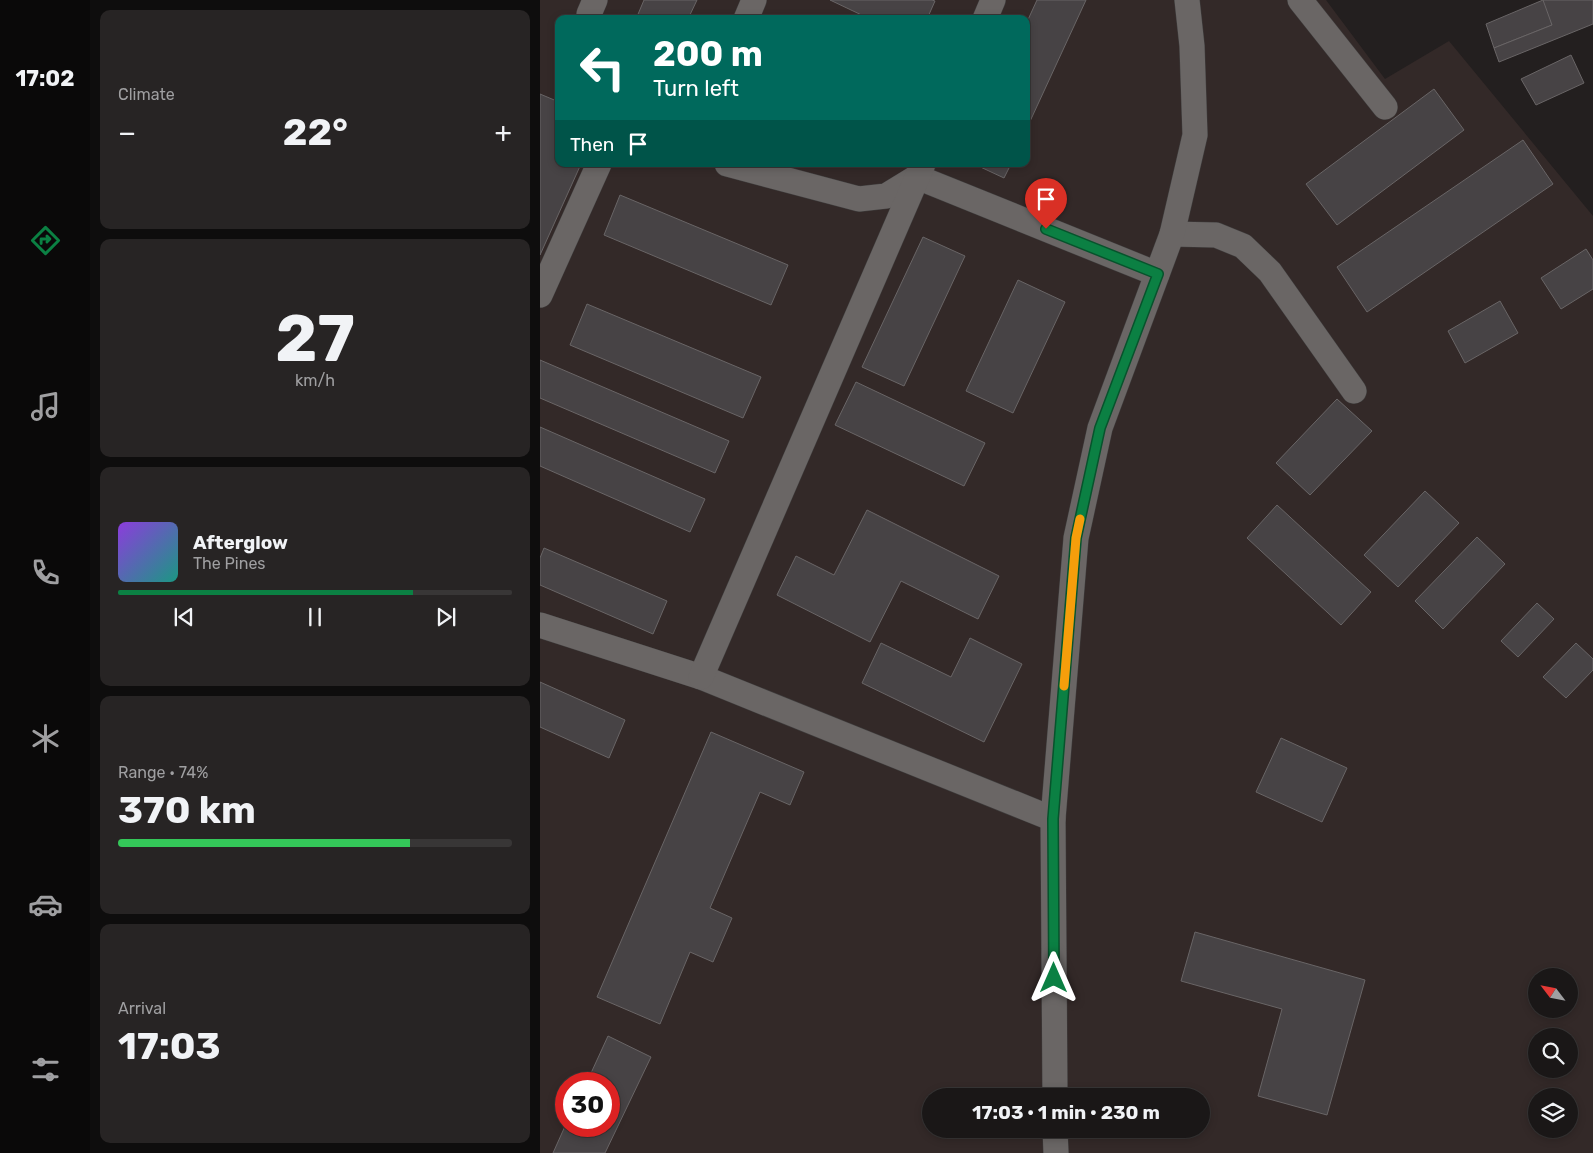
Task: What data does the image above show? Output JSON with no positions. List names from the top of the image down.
{
  "north": "top left",
  "page": {
    "tabs": "17:02",
    "tile": [
      "Climate",
      ["27", "km/h"],
      ["Range · 74%", "370 km"],
      ["Arrival", "17:03"]
    ],
    "turn": ["200 m", "Turn left"],
    "heat": ["−", "22°", "+"],
    "then": "Then",
    "song": ["Afterglow", "The Pines"],
    "limit": "30",
    "trip": "17:03 · 1 min · 230 m"
  }
}
